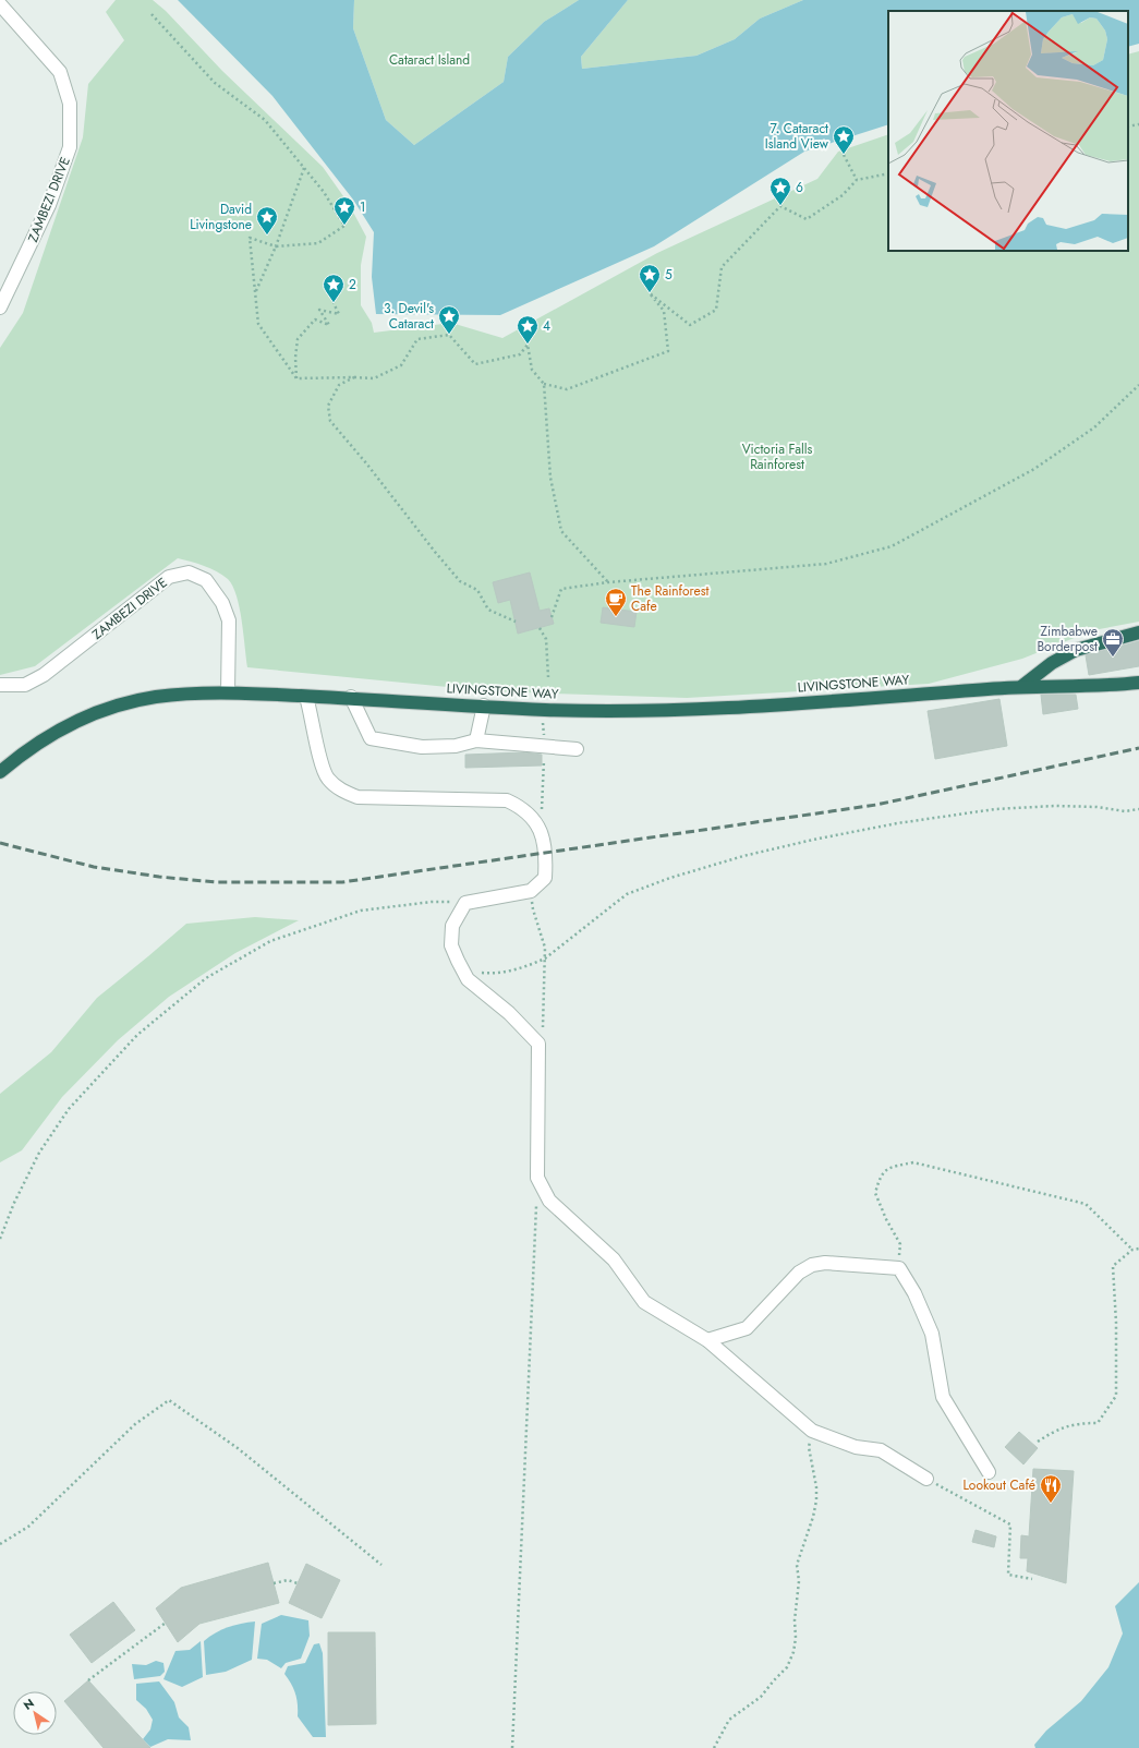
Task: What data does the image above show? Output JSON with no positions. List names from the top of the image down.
{
  "streets": {
    "highway": ["LIVINGSTONE WAY"],
    "street": ["ZAMBEZI DRIVE"]
  },
  "crossings": [
    ["ZAMBEZI DRIVE", "LIVINGSTONE WAY"]
  ],
  "parks": ["Cataract Island", "Victoria Falls Rainforest"],
  "places": {
    "place": [
      "7. Cataract Island View",
      "6",
      "1",
      "David Livingstone",
      "5",
      "2",
      "3. Devil's Cataract",
      "4"
    ],
    "cafe": ["The Rainforest Cafe"],
    "office": ["Zimbabwe Borderpost"],
    "restaurant": ["Lookout Café"]
  },
  "north": "top left"
}
